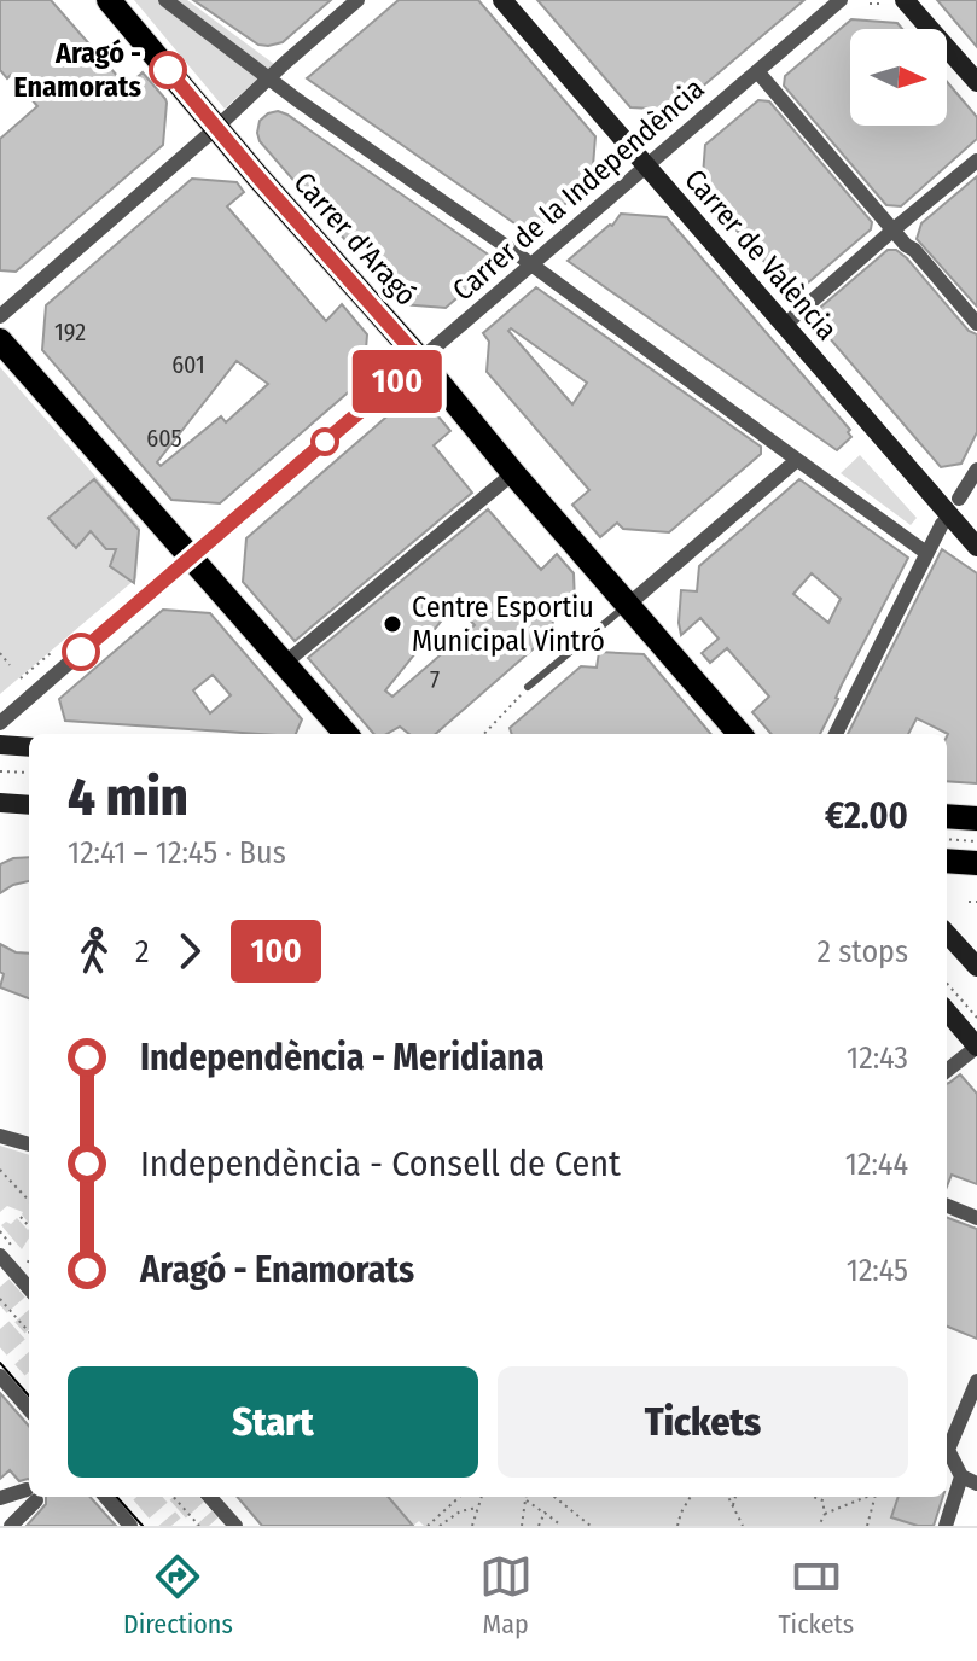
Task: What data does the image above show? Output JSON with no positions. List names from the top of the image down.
{
  "streets": {
    "main road": ["Carrer d'Aragó", "Carrer de València"],
    "street": ["Carrer de la Independència"]
  },
  "crossings": [
    ["Carrer de la Independència", "Carrer d'Aragó"],
    ["Carrer de la Independència", "Carrer de València"]
  ],
  "places": ["Aragó - Enamorats", "Centre Esportiu Municipal Vintró"],
  "lines": ["bus line 100"],
  "house_numbers": [
    "192",
    "601",
    "605",
    "7"
  ],
  "north": "right",
  "page": {
    "on_map": "100",
    "heading": ["4 min", "12:41 – 12:45 · Bus", "€2.00"],
    "legs": ["2", "100", "2 stops"],
    "list": [
      {
        "name": "Independència - Meridiana",
        "value": "12:43"
      },
      {
        "name": "Independència - Consell de Cent",
        "value": "12:44"
      },
      {
        "name": "Aragó - Enamorats",
        "value": "12:45"
      }
    ],
    "buttons": ["Start", "Tickets"],
    "tabs": ["Directions", "Map", "Tickets"]
  }
}
